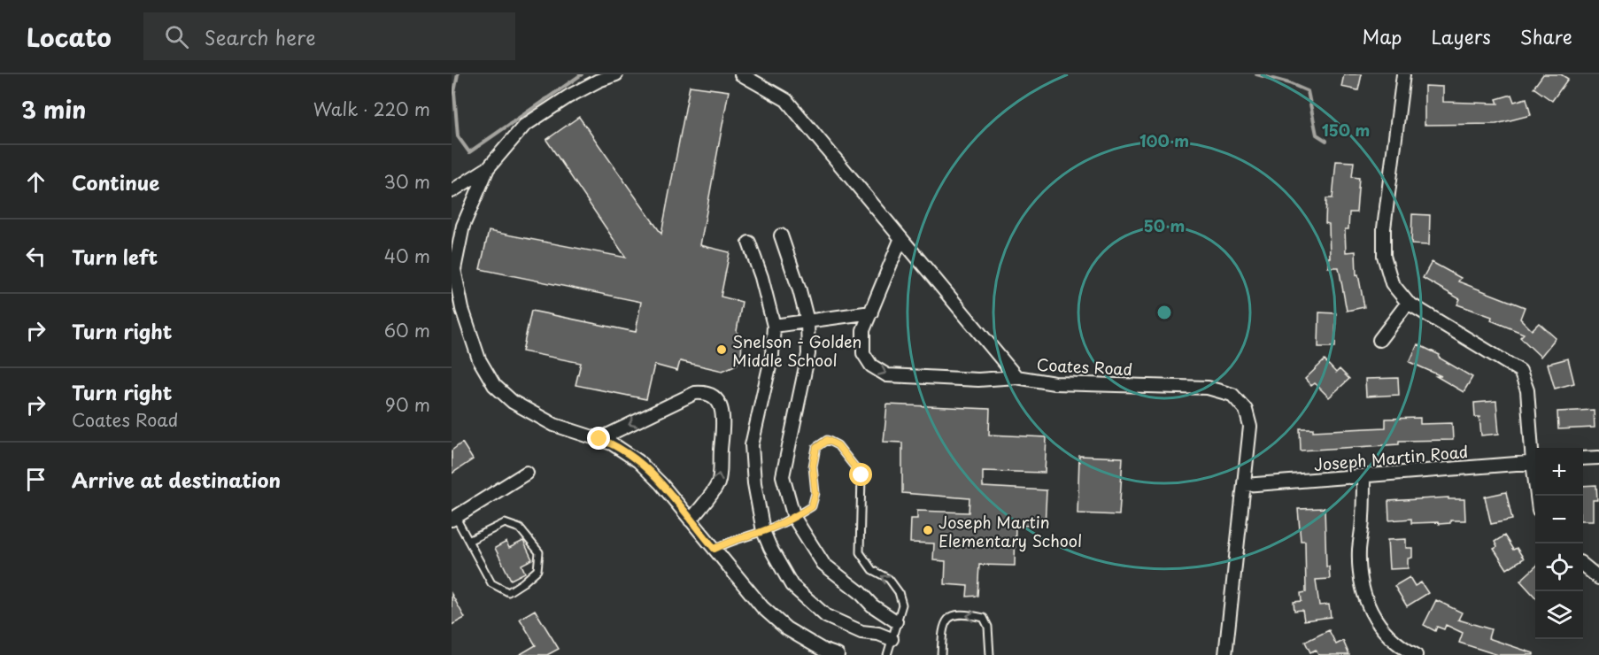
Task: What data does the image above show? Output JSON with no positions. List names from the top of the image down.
{
  "streets": {
    "street": ["Coates Road", "Joseph Martin Road"]
  },
  "crossings": [
    ["Coates Road", "Joseph Martin Road"]
  ],
  "places": ["Snelson - Golden Middle School", "Joseph Martin Elementary School"],
  "page": {
    "header": "Locato",
    "search": "Search here",
    "nav": ["Map", "Layers", "Share"],
    "heading": ["3 min", "Walk · 220 m"],
    "list": [
      ["Continue", "30 m"],
      ["Turn left", "40 m"],
      ["Turn right", "60 m"],
      ["Turn right", "Coates Road", "90 m"],
      "Arrive at destination"
    ],
    "map_buttons": ["+", "−"]
  },
  "rings": ["150 m", "100 m", "50 m"]
}
